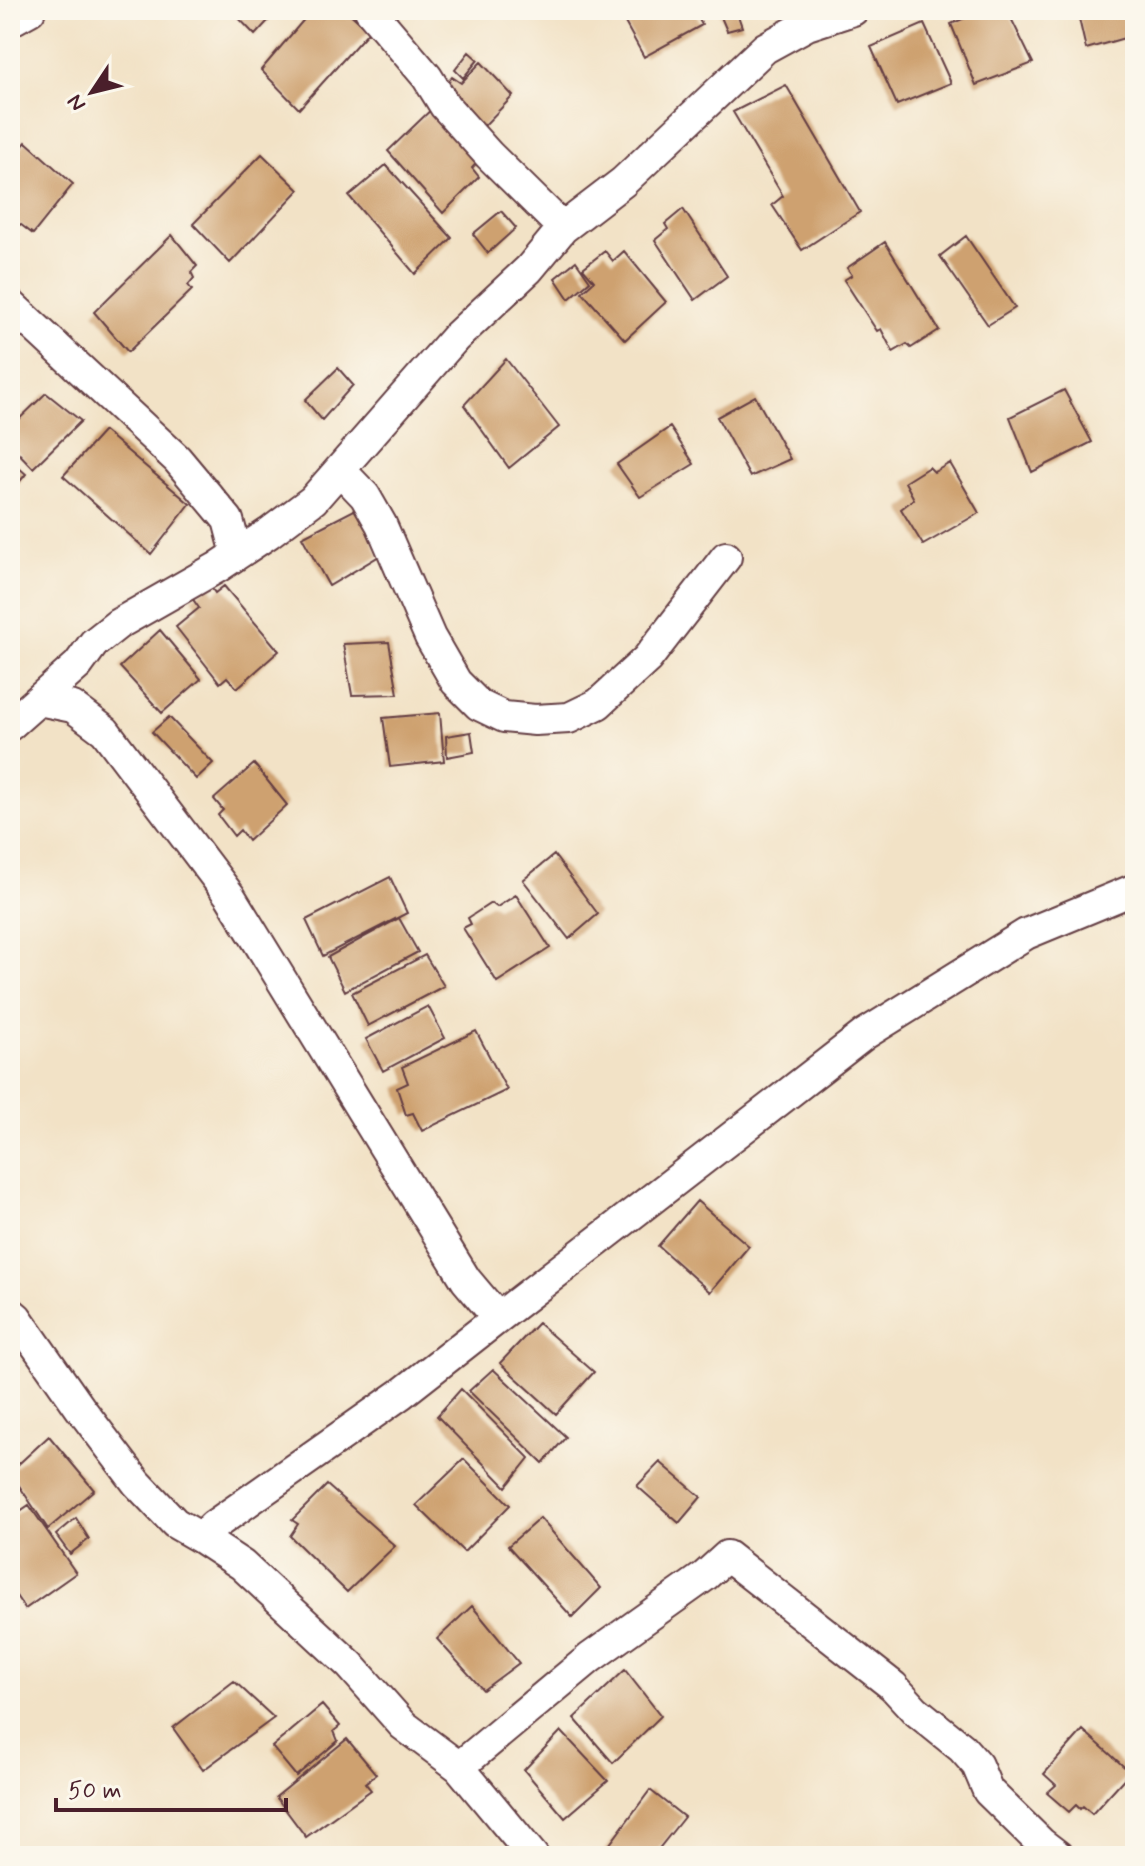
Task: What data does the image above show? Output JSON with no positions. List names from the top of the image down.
{
  "scale_bar": "50 m",
  "north": "bottom left"
}
